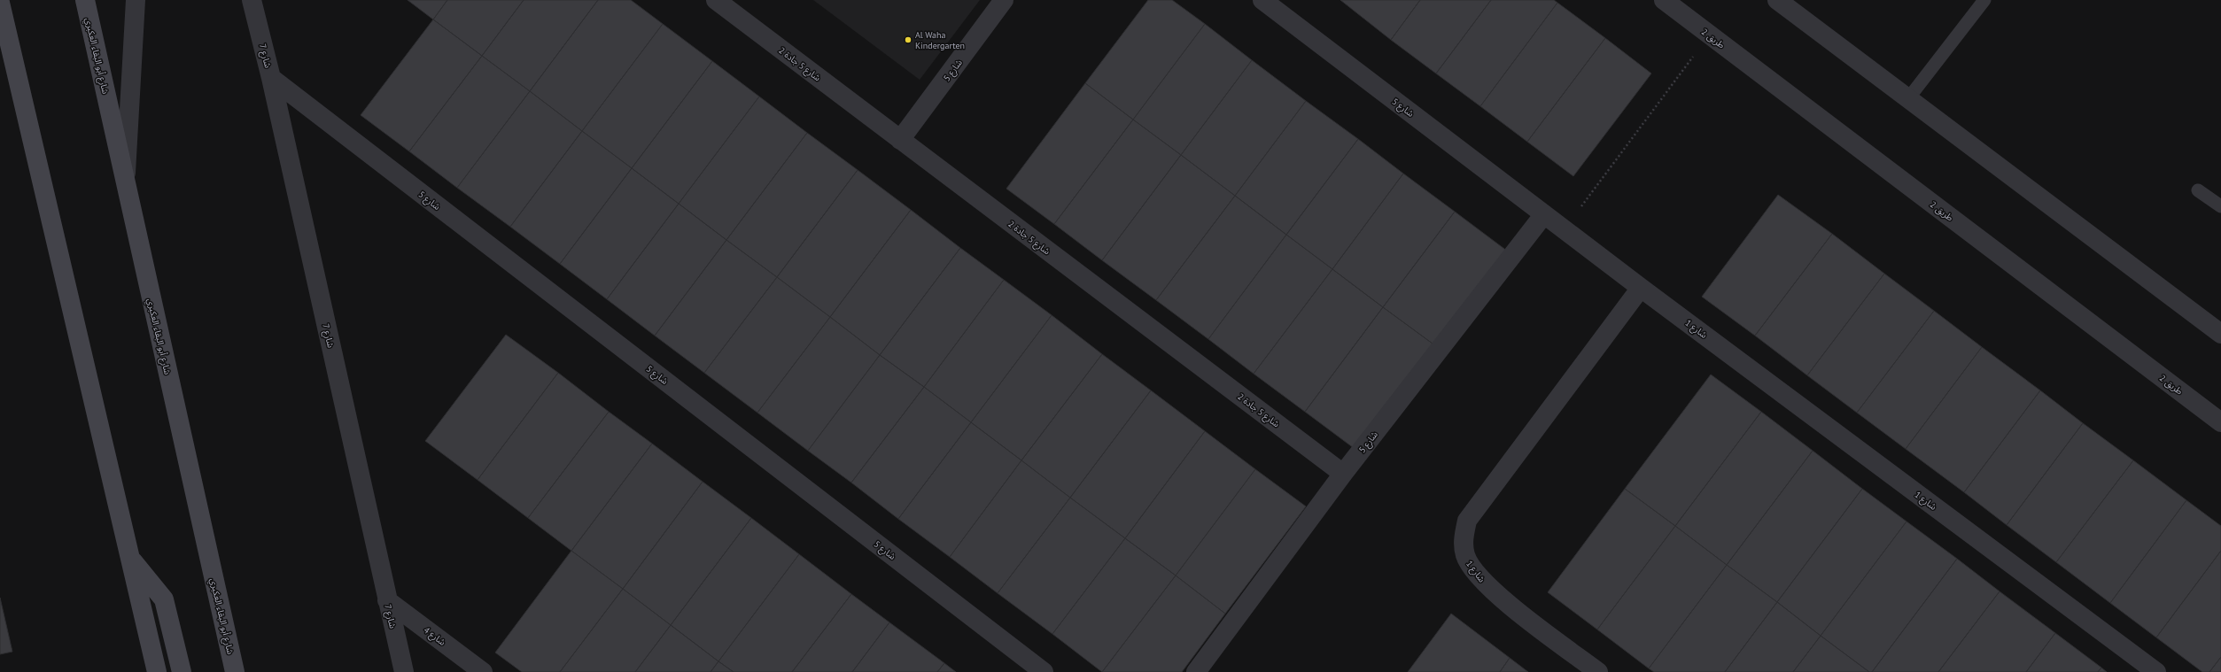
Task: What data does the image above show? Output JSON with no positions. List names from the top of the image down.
{
  "streets": {
    "main road": ["شارع أبو البقاء العكبري"],
    "street": [
      "طريق 2",
      "شارع 7",
      "شارع 5 جادة 2",
      "شارع 5",
      "شارع 1",
      "شارع 4"
    ]
  },
  "crossings": [
    ["شارع 7", "شارع 5"],
    ["شارع 7", "شارع 4"],
    ["شارع 5 جادة 2", "شارع 5"],
    ["شارع 5", "شارع 1"]
  ],
  "places": ["Al Waha Kindergarten"]
}
